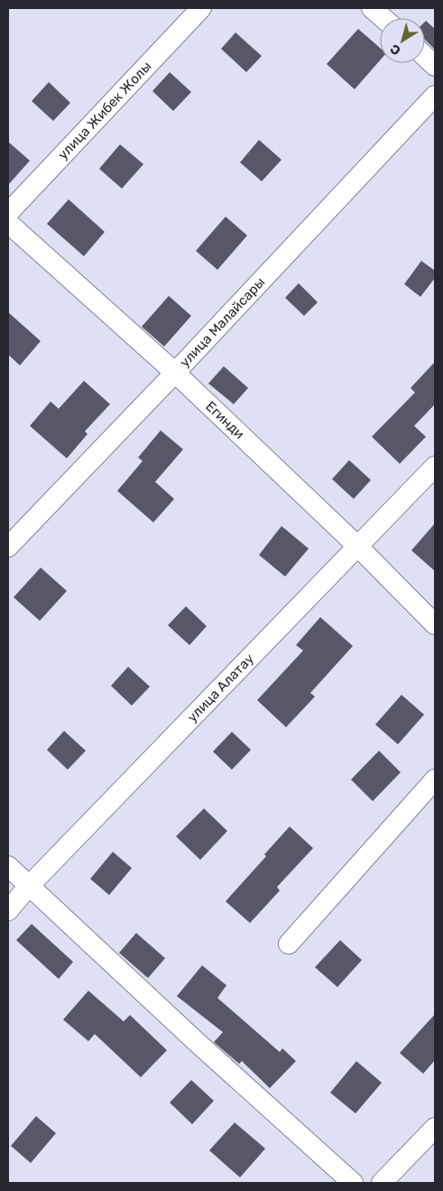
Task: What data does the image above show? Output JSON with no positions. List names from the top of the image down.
{
  "streets": {
    "street": [
      "улица Жибек Жолы",
      "улица Малайсары",
      "Егинди",
      "улица Алатау"
    ]
  },
  "crossings": [
    ["улица Малайсары", "Егинди"],
    ["Егинди", "улица Алатау"]
  ],
  "north": "bottom left"
}
